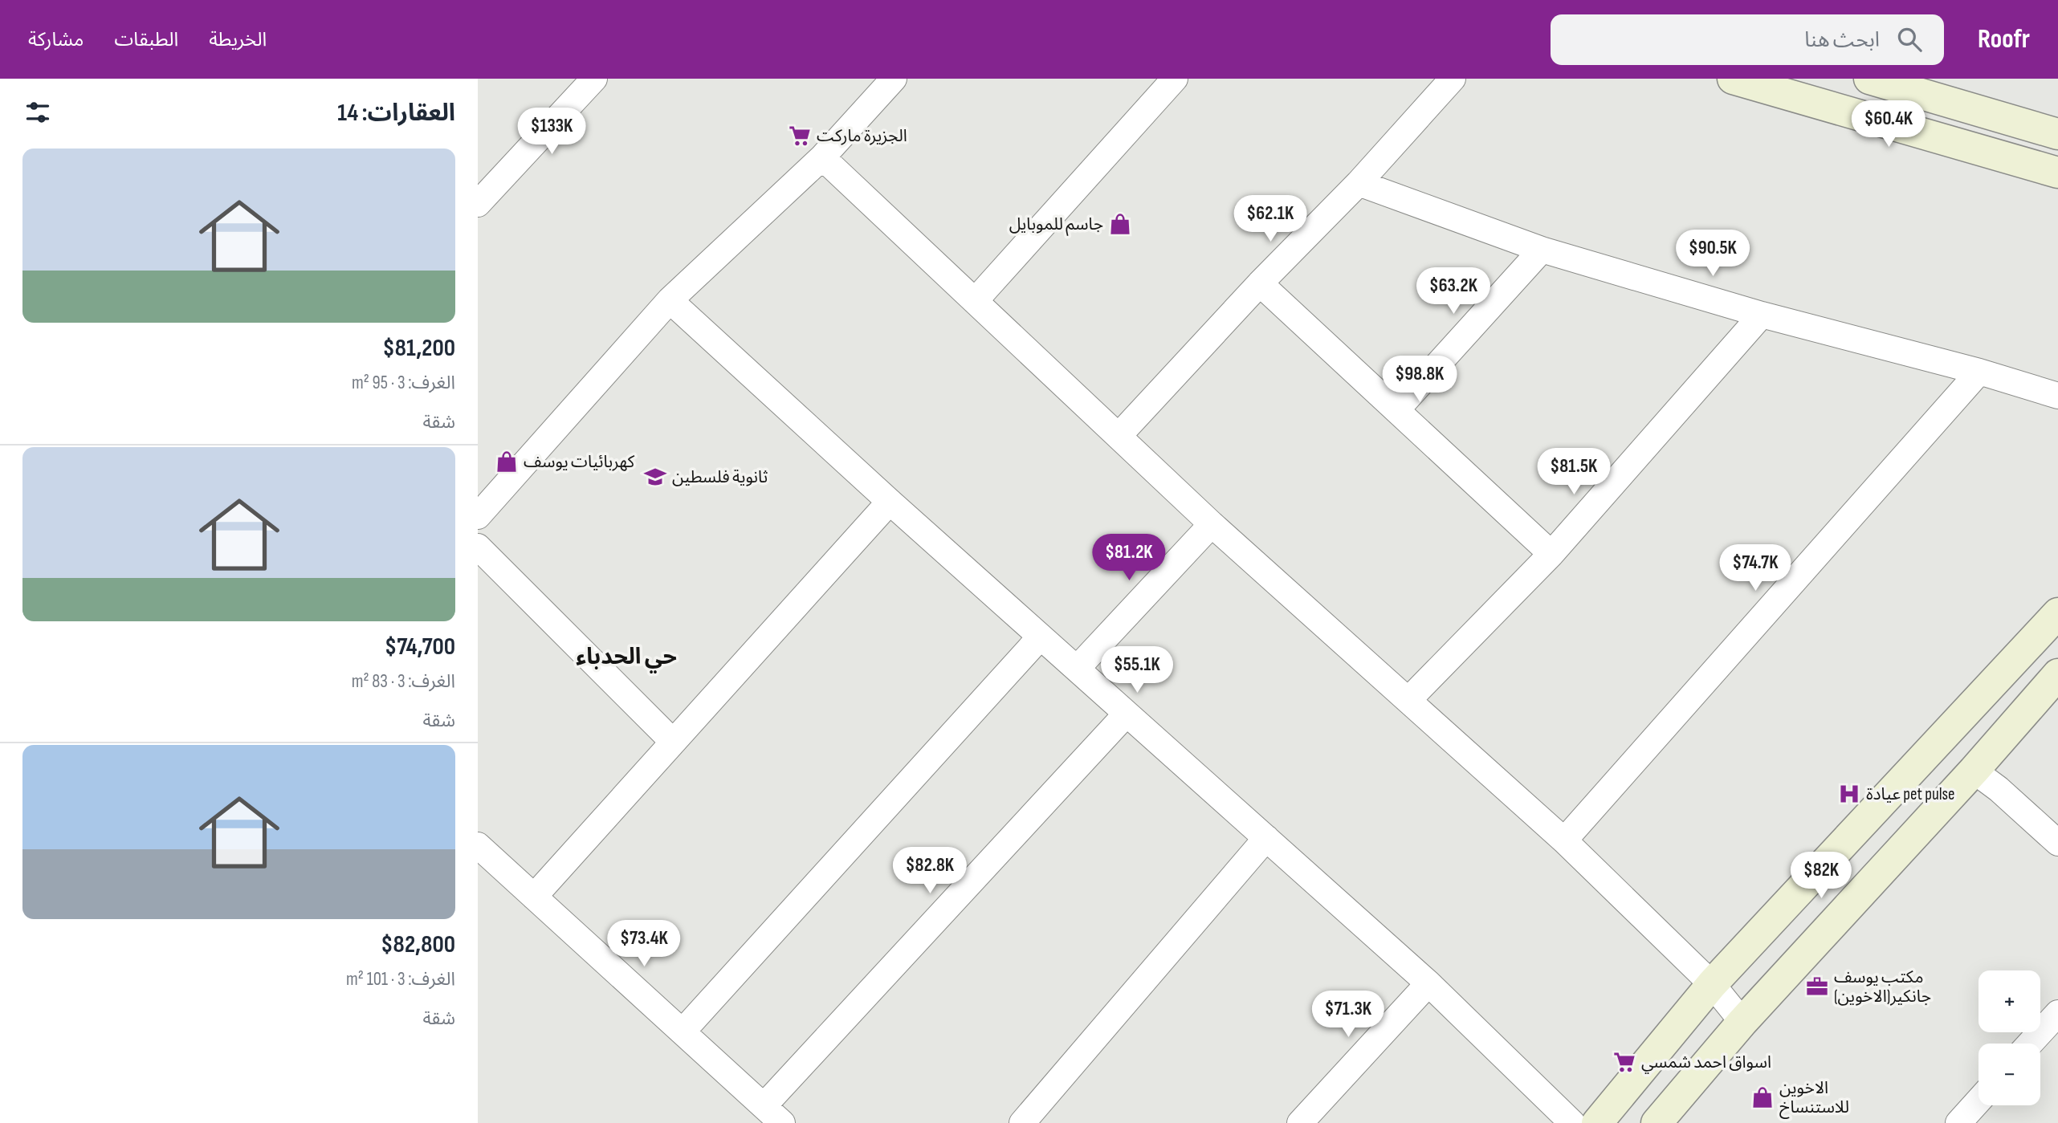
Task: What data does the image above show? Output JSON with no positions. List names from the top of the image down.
{
  "districts": ["حي الحدباء"],
  "places": {
    "supermarket": ["الجزيرة ماركت", "اسواق احمد شمسي"],
    "shop": ["جاسم للموبايل", "كهربائيات يوسف", "الاخوين للاستنساخ"],
    "school or university": ["ثانوية فلسطين"],
    "hospital": ["عيادة pet pulse"],
    "office": ["مكتب يوسف جانكير(الاخوين)"]
  },
  "page": {
    "header": "Roofr",
    "search": "ابحث هنا",
    "nav": ["الخريطة", "الطبقات", "مشاركة"],
    "heading": "العقارات: 14",
    "price": [
      "$60.4K",
      "$133K",
      "$62.1K",
      "$90.5K",
      "$63.2K",
      "$98.8K",
      "$81.5K",
      "$81.2K",
      "$74.7K",
      "$55.1K",
      "$82.8K",
      "$82K",
      "$73.4K",
      "$71.3K"
    ],
    "list": [
      {
        "name": "$81,200",
        "note": "الغرف: 3 · 95 m² · شقة"
      },
      {
        "name": "$74,700",
        "note": "الغرف: 3 · 83 m² · شقة"
      },
      {
        "name": "$82,800",
        "note": "الغرف: 3 · 101 m² · شقة"
      }
    ],
    "map_buttons": ["+", "−"]
  }
}
